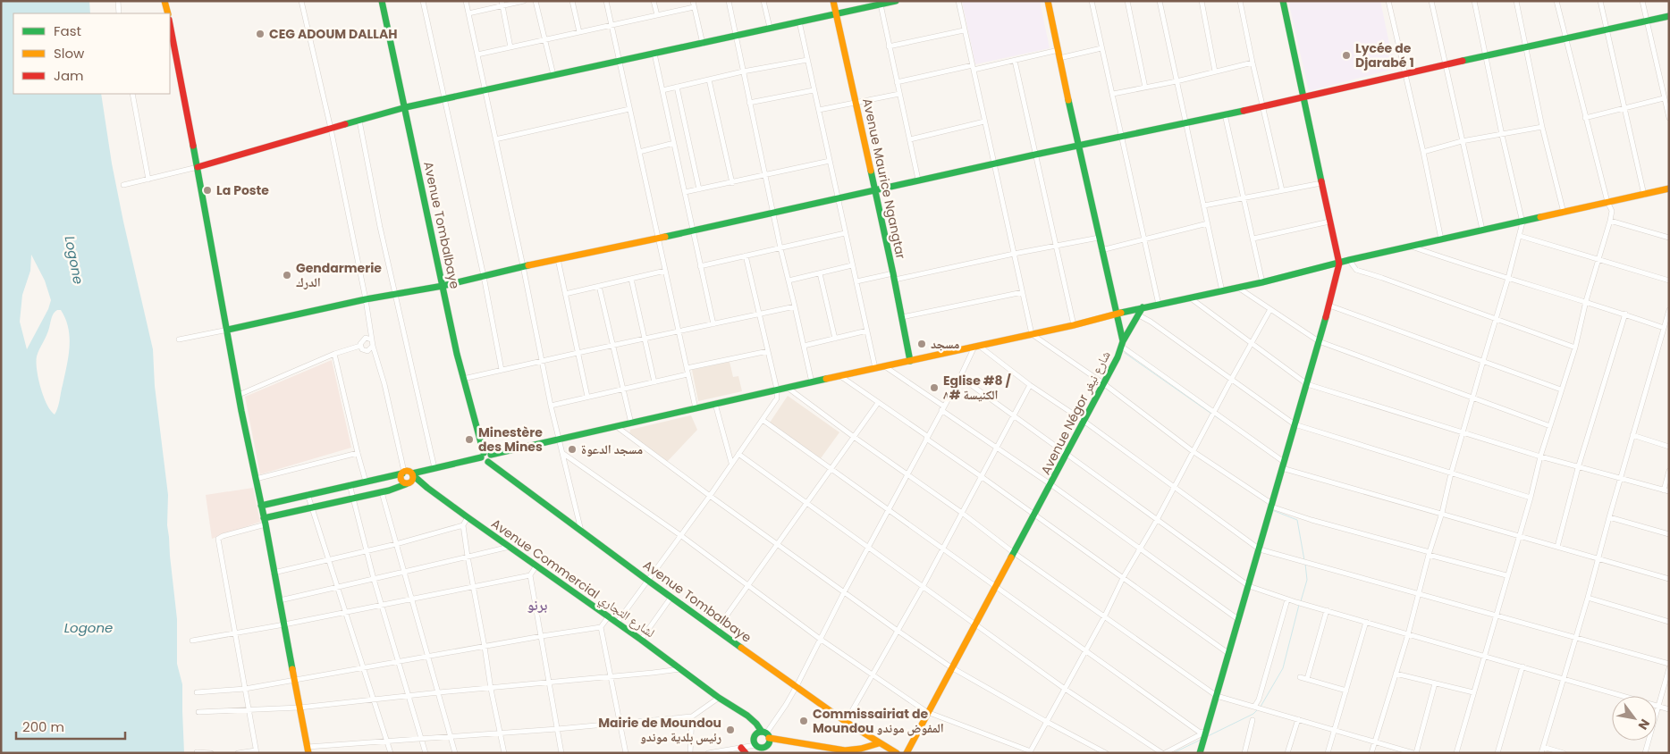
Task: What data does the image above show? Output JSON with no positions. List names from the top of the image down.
{
  "streets": {
    "street": [
      "Avenue Maurice Ngangtar",
      "Avenue Tombalbaye",
      "Avenue Négor شارع نيغر",
      "Avenue Commercial لشارع التجاري"
    ]
  },
  "districts": ["برنو"],
  "water": ["Logone"],
  "places": [
    "CEG ADOUM DALLAH",
    "Lycée de Djarabé 1",
    "La Poste",
    "Gendarmerie الدرك",
    "مسجد",
    "Eglise #8 / الكنيسة #٨",
    "Minestère des Mines",
    "مسجد الدعوة",
    "Commissairiat de Moundou المفوض موندو",
    "Mairie de Moundou رئيس بلدية موندو"
  ],
  "legend": ["Fast", "Slow", "Jam"],
  "scale_bar": "200 m",
  "north": "bottom right"
}
